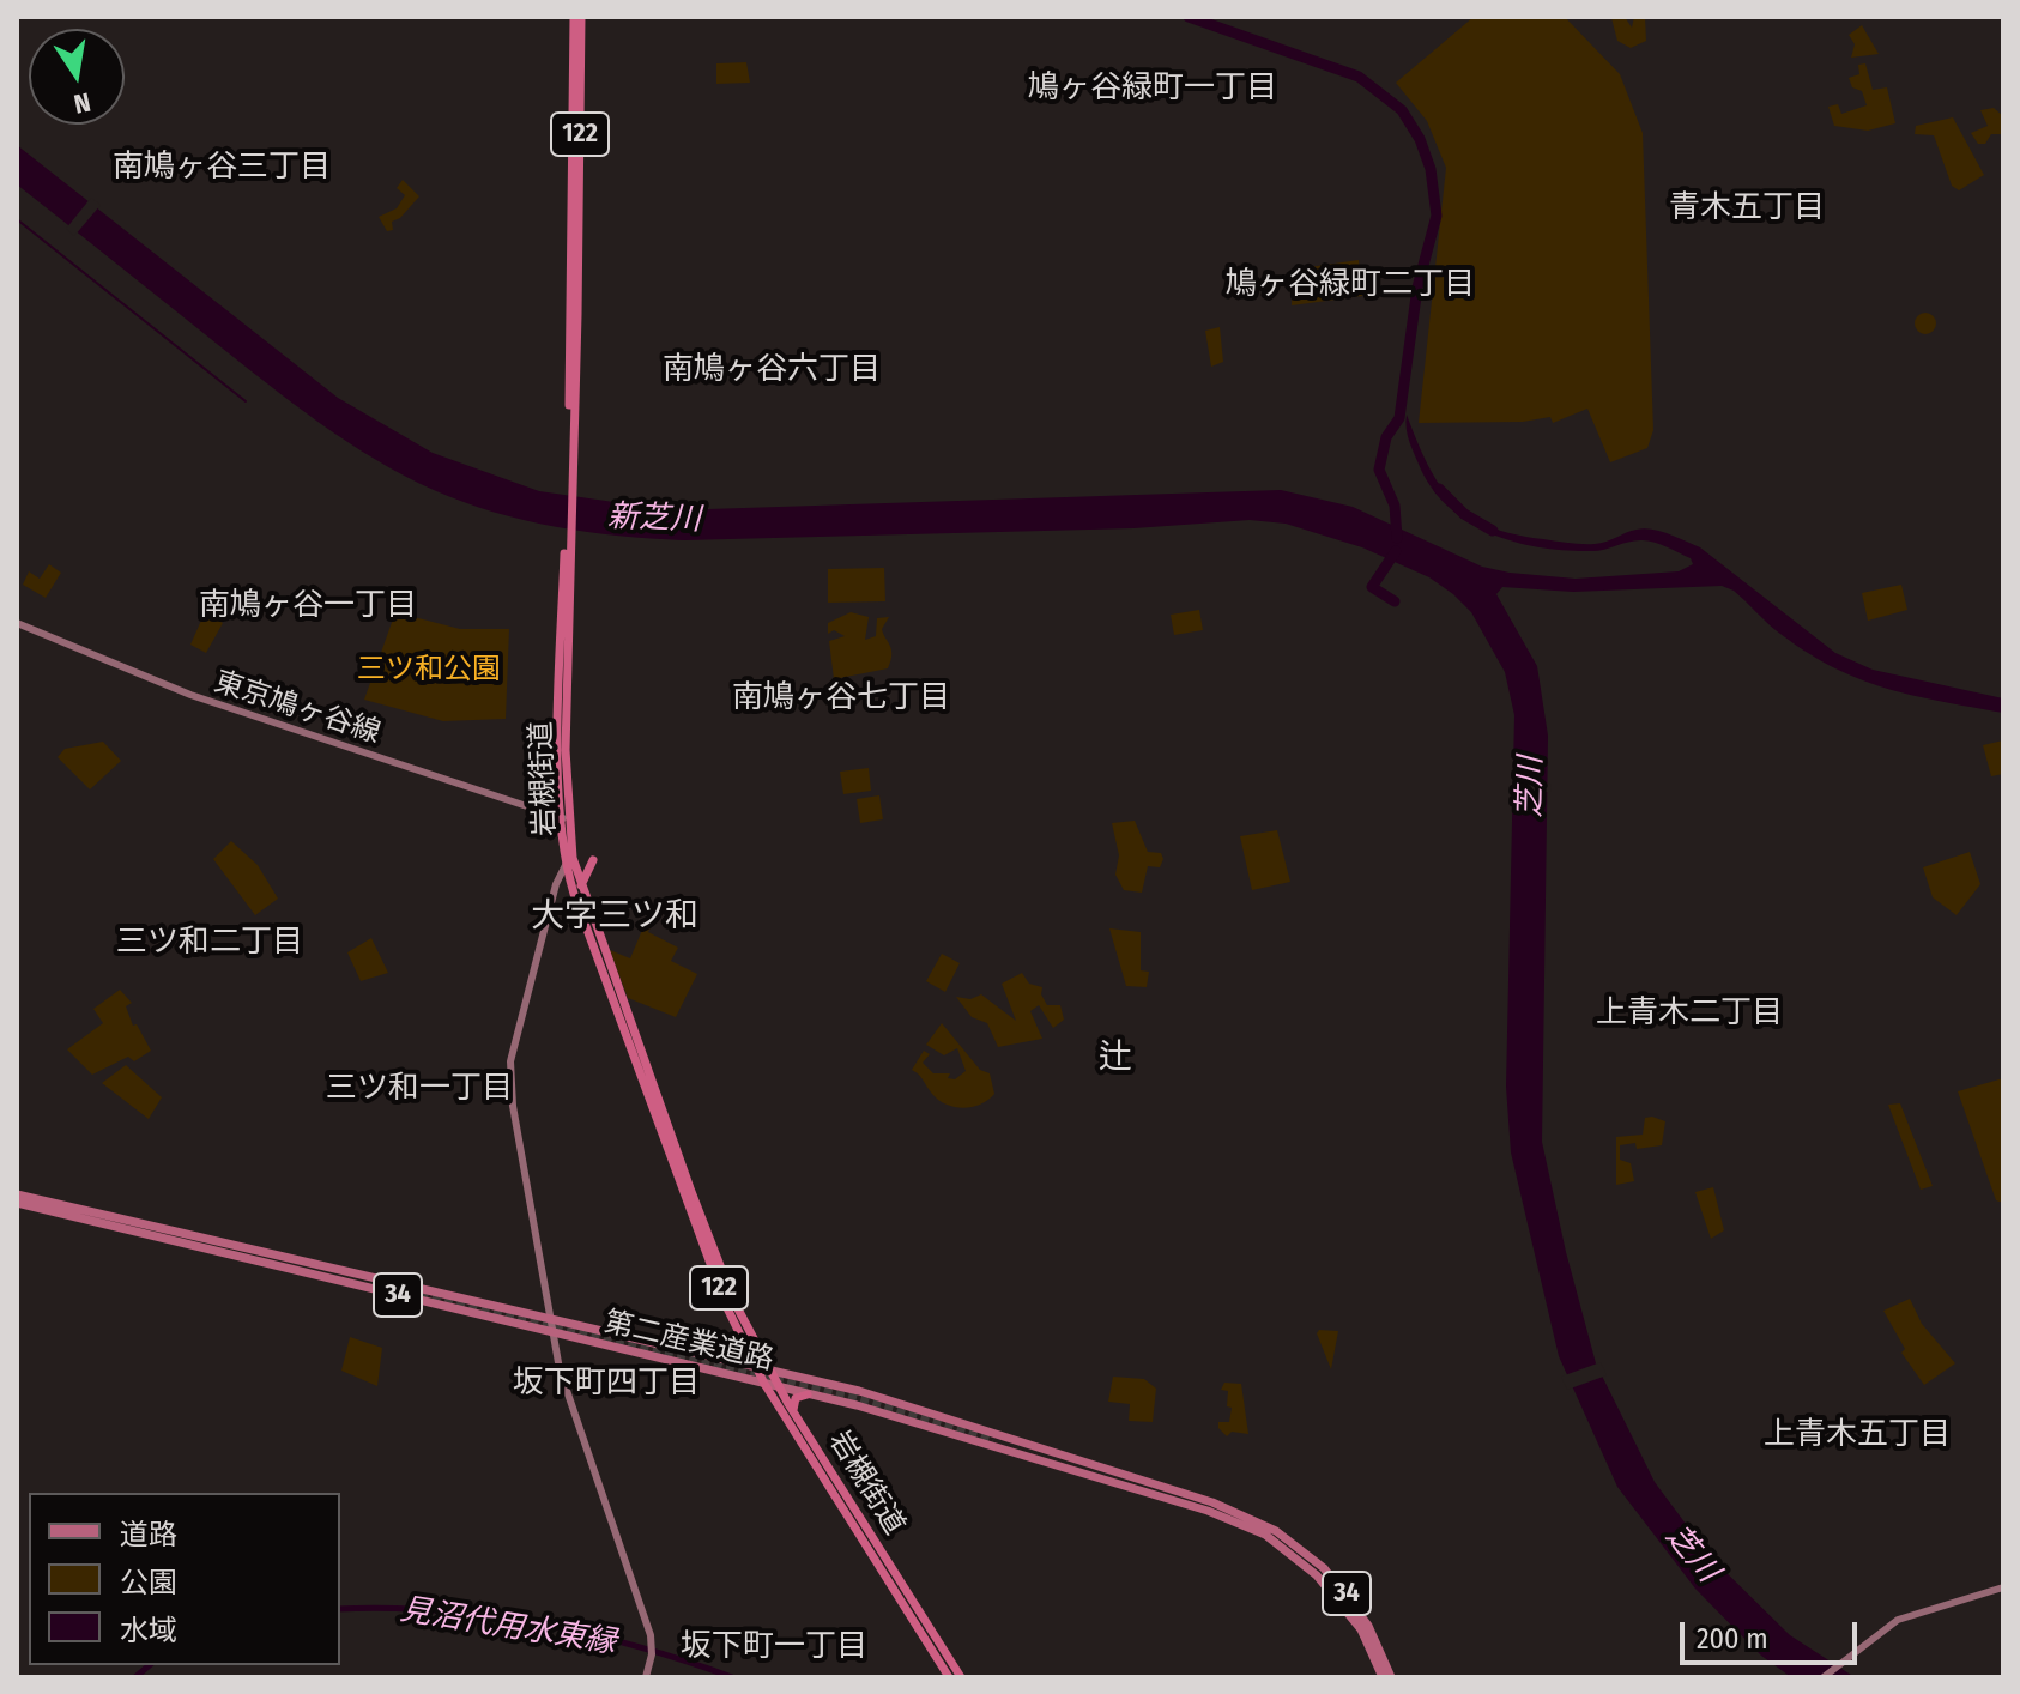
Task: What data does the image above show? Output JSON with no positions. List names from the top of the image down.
{
  "streets": {
    "highway": ["122", "岩槻街道"],
    "main road": ["東京鳩ヶ谷線", "34", "第二産業道路"]
  },
  "crossings": [
    ["東京鳩ヶ谷線", "岩槻街道"],
    ["岩槻街道", "第二産業道路"]
  ],
  "districts": [
    "鳩ヶ谷緑町一丁目",
    "南鳩ヶ谷三丁目",
    "青木五丁目",
    "鳩ヶ谷緑町二丁目",
    "南鳩ヶ谷六丁目",
    "南鳩ヶ谷一丁目",
    "南鳩ヶ谷七丁目",
    "大字三ツ和",
    "三ツ和二丁目",
    "上青木二丁目",
    "辻",
    "三ツ和一丁目",
    "坂下町四丁目",
    "上青木五丁目",
    "坂下町一丁目"
  ],
  "water": ["新芝川", "芝川", "見沼代用水東縁"],
  "parks": ["三ツ和公園"],
  "legend": ["道路", "公園", "水域"],
  "scale_bar": "200 m",
  "north": "bottom"
}
